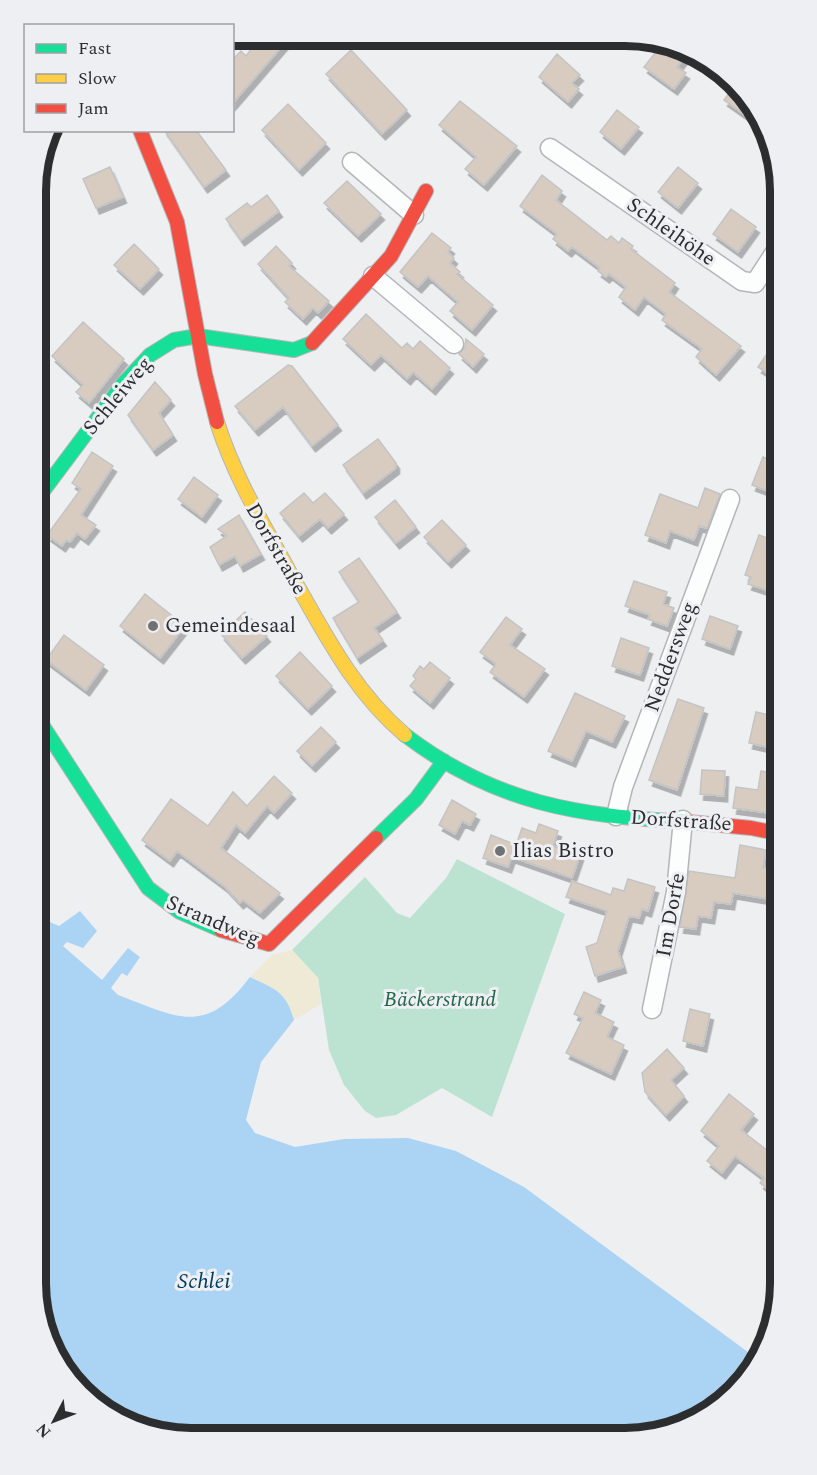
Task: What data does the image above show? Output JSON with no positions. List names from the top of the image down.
{
  "streets": {
    "street": [
      "Schleihöhe",
      "Schleiweg",
      "Dorfstraße",
      "Neddersweg",
      "Im Dorfe",
      "Strandweg"
    ]
  },
  "crossings": [
    ["Schleiweg", "Dorfstraße"],
    ["Dorfstraße", "Neddersweg"],
    ["Dorfstraße", "Im Dorfe"],
    ["Dorfstraße", "Strandweg"]
  ],
  "water": ["Schlei"],
  "parks": ["Bäckerstrand"],
  "places": ["Gemeindesaal", "Ilias Bistro"],
  "legend": ["Fast", "Slow", "Jam"],
  "north": "bottom left"
}
